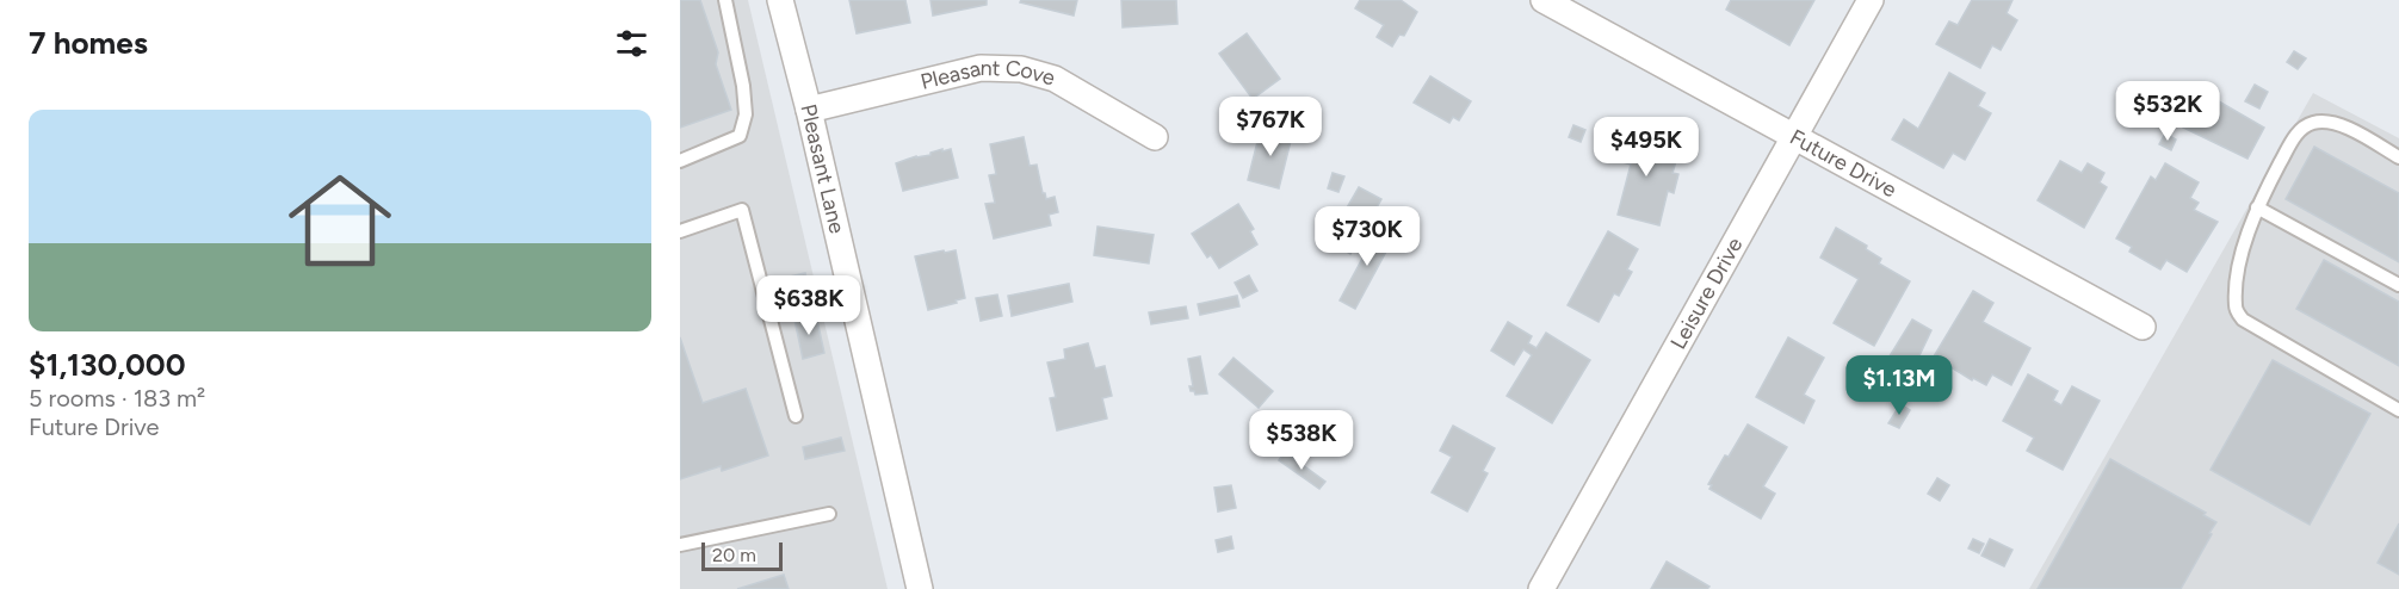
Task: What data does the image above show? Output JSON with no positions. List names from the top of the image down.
{
  "streets": {
    "street": [
      "Pleasant Cove",
      "Future Drive",
      "Pleasant Lane",
      "Leisure Drive"
    ]
  },
  "crossings": [
    ["Pleasant Cove", "Pleasant Lane"],
    ["Future Drive", "Leisure Drive"]
  ],
  "scale_bar": "20 m",
  "page": {
    "heading": "7 homes",
    "price": [
      "$532K",
      "$767K",
      "$495K",
      "$730K",
      "$638K",
      "$1.13M",
      "$538K"
    ],
    "list": [
      {
        "name": "$1,130,000",
        "note": "5 rooms · 183 m² · Future Drive"
      }
    ],
    "scale": "20 m"
  }
}
